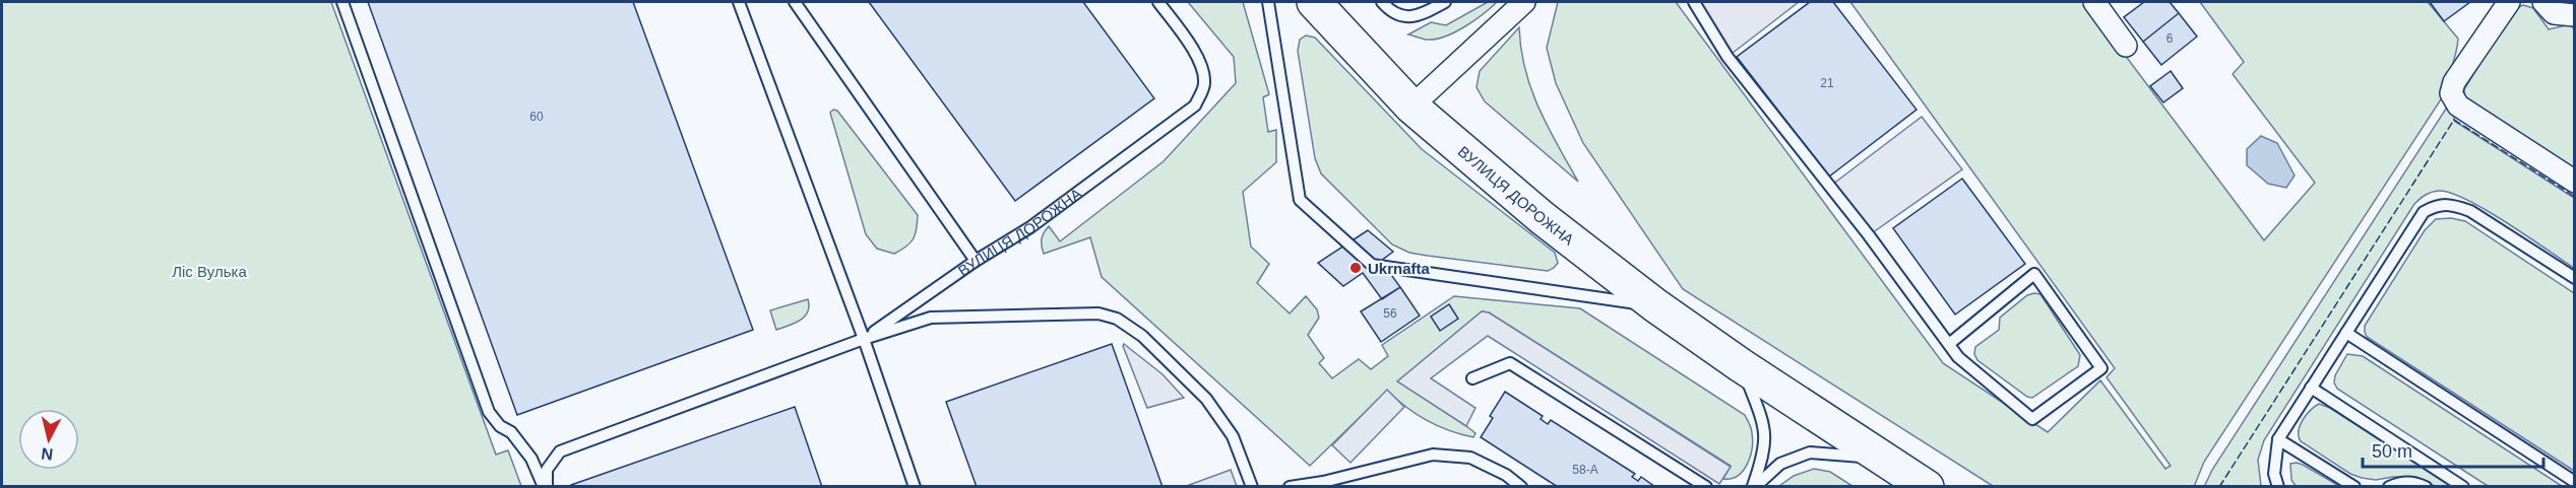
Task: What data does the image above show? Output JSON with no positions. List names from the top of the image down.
{
  "streets": {
    "main road": ["ВУЛИЦЯ ДОРОЖНА"]
  },
  "parks": ["Ліс Вулька"],
  "places": ["Ukrnafta"],
  "house_numbers": [
    "6",
    "21",
    "60",
    "56",
    "58-А"
  ],
  "scale_bar": "50 m",
  "north": "bottom"
}
